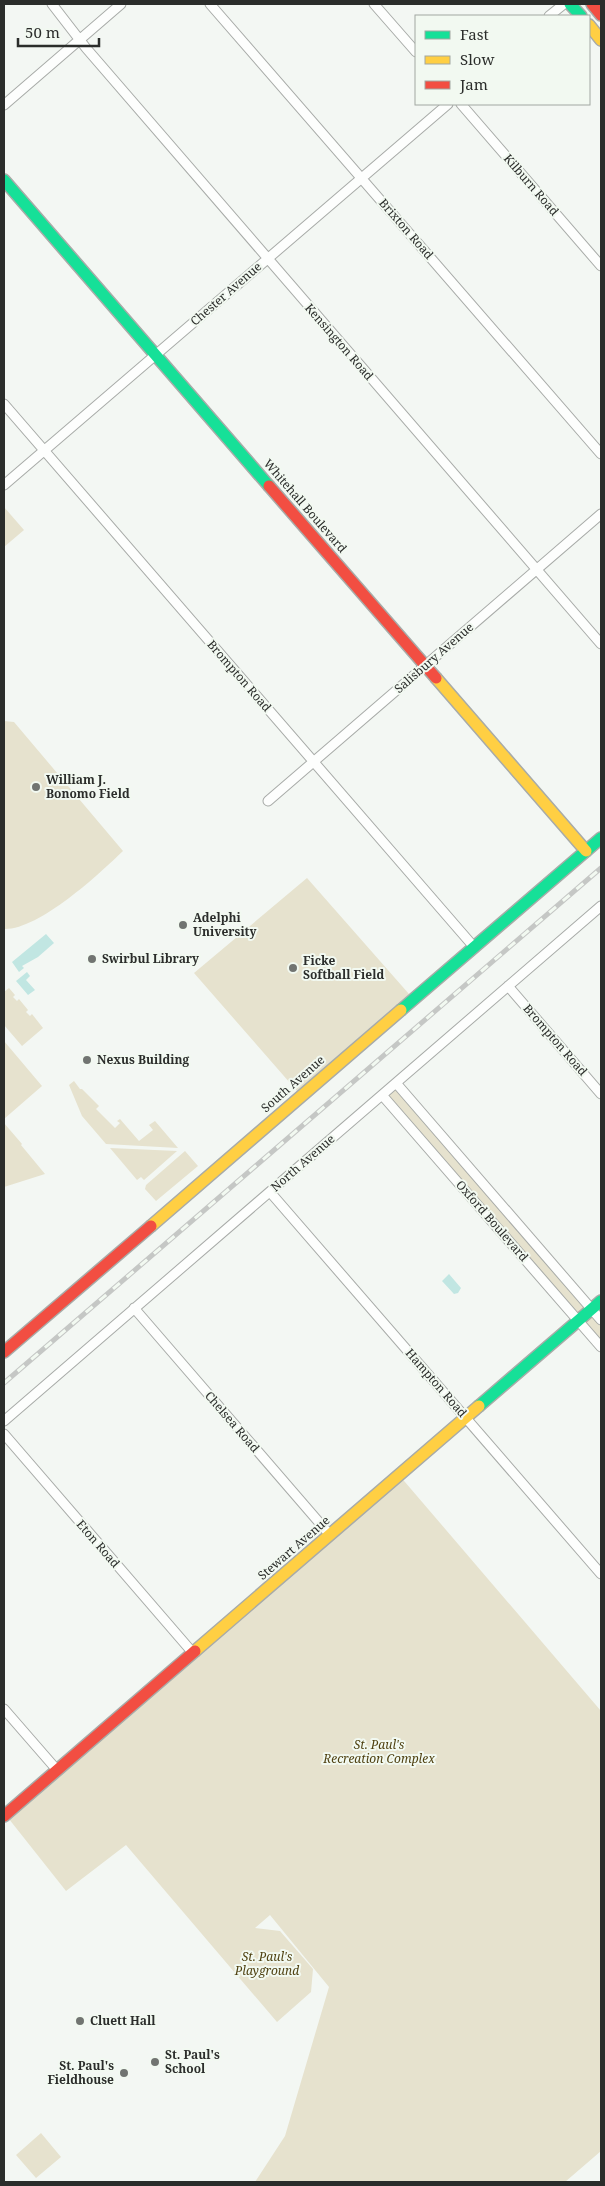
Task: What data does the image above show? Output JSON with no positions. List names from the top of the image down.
{
  "streets": {
    "street": [
      "Kilburn Road",
      "Brixton Road",
      "Chester Avenue",
      "Kensington Road",
      "Whitehall Boulevard",
      "Salisbury Avenue",
      "Brompton Road",
      "South Avenue",
      "North Avenue",
      "Oxford Boulevard",
      "Hampton Road",
      "Chelsea Road",
      "Eton Road",
      "Stewart Avenue"
    ]
  },
  "crossings": [
    ["Brixton Road", "Chester Avenue"],
    ["Chester Avenue", "Kensington Road"],
    ["Chester Avenue", "Whitehall Boulevard"],
    ["Chester Avenue", "Brompton Road"],
    ["Kensington Road", "Salisbury Avenue"],
    ["Whitehall Boulevard", "Salisbury Avenue"],
    ["Whitehall Boulevard", "South Avenue"],
    ["Salisbury Avenue", "Brompton Road"],
    ["Brompton Road", "South Avenue"],
    ["Brompton Road", "North Avenue"],
    ["North Avenue", "Oxford Boulevard"],
    ["North Avenue", "Hampton Road"],
    ["North Avenue", "Chelsea Road"],
    ["Oxford Boulevard", "Stewart Avenue"],
    ["Hampton Road", "Stewart Avenue"],
    ["Chelsea Road", "Stewart Avenue"],
    ["Eton Road", "Stewart Avenue"]
  ],
  "parks": ["St. Paul's Recreation Complex", "St. Paul's Playground"],
  "places": [
    "William J. Bonomo Field",
    "Adelphi University",
    "Swirbul Library",
    "Ficke Softball Field",
    "Nexus Building",
    "Cluett Hall",
    "St. Paul's School",
    "St. Paul's Fieldhouse"
  ],
  "legend": ["Fast", "Slow", "Jam"],
  "scale_bar": "50 m"
}
